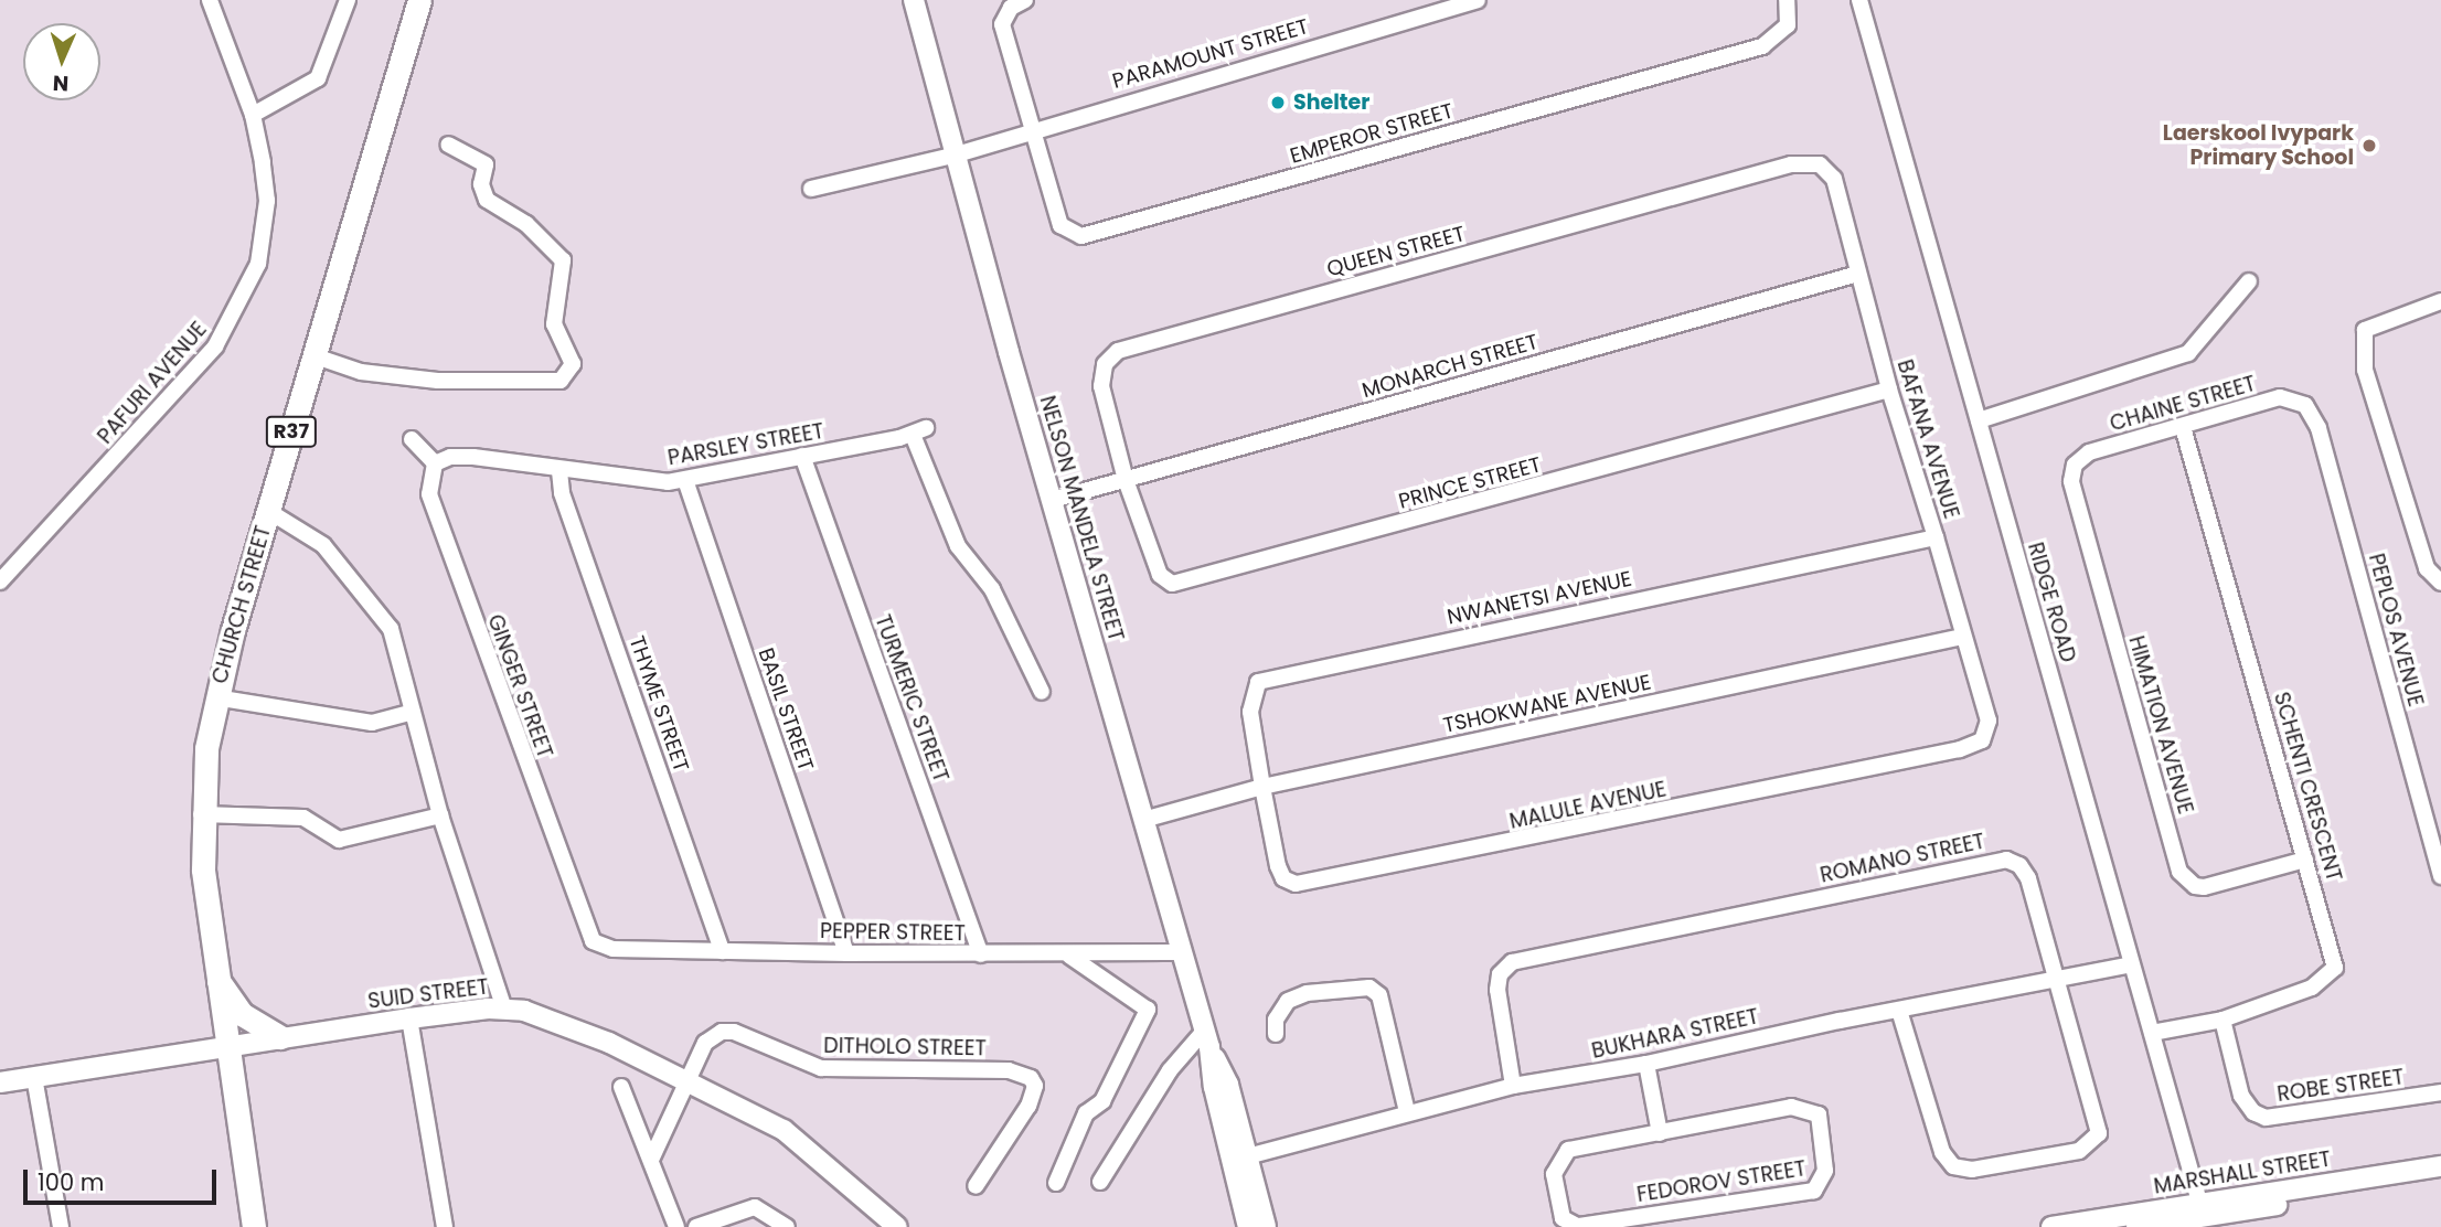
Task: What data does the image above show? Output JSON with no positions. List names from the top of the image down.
{
  "streets": {
    "main road": ["R37", "CHURCH STREET"],
    "street": [
      "PARAMOUNT STREET",
      "EMPEROR STREET",
      "QUEEN STREET",
      "MONARCH STREET",
      "PAFURI AVENUE",
      "CHAINE STREET",
      "BAFANA AVENUE",
      "PARSLEY STREET",
      "PRINCE STREET",
      "NELSON MANDELA STREET",
      "NWANETSI AVENUE",
      "RIDGE ROAD",
      "PEPLOS AVENUE",
      "GINGER STREET",
      "TURMERIC STREET",
      "THYME STREET",
      "TSHOKWANE AVENUE",
      "BASIL STREET",
      "HIMATION AVENUE",
      "SCHENTI CRESCENT",
      "MALULE AVENUE",
      "ROMANO STREET",
      "PEPPER STREET",
      "SUID STREET",
      "BUKHARA STREET",
      "DITHOLO STREET",
      "ROBE STREET",
      "MARSHALL STREET",
      "FEDOROV STREET"
    ]
  },
  "crossings": [
    ["PARAMOUNT STREET", "EMPEROR STREET"],
    ["PARAMOUNT STREET", "NELSON MANDELA STREET"],
    ["QUEEN STREET", "MONARCH STREET"],
    ["QUEEN STREET", "BAFANA AVENUE"],
    ["QUEEN STREET", "PRINCE STREET"],
    ["MONARCH STREET", "BAFANA AVENUE"],
    ["MONARCH STREET", "PRINCE STREET"],
    ["MONARCH STREET", "NELSON MANDELA STREET"],
    ["CHAINE STREET", "PEPLOS AVENUE"],
    ["CHAINE STREET", "HIMATION AVENUE"],
    ["CHAINE STREET", "SCHENTI CRESCENT"],
    ["BAFANA AVENUE", "PRINCE STREET"],
    ["BAFANA AVENUE", "NWANETSI AVENUE"],
    ["BAFANA AVENUE", "TSHOKWANE AVENUE"],
    ["BAFANA AVENUE", "MALULE AVENUE"],
    ["PARSLEY STREET", "GINGER STREET"],
    ["PARSLEY STREET", "TURMERIC STREET"],
    ["PARSLEY STREET", "THYME STREET"],
    ["PARSLEY STREET", "BASIL STREET"],
    ["NELSON MANDELA STREET", "TSHOKWANE AVENUE"],
    ["NELSON MANDELA STREET", "PEPPER STREET"],
    ["NELSON MANDELA STREET", "BUKHARA STREET"],
    ["NWANETSI AVENUE", "TSHOKWANE AVENUE"],
    ["NWANETSI AVENUE", "MALULE AVENUE"],
    ["RIDGE ROAD", "SCHENTI CRESCENT"],
    ["RIDGE ROAD", "BUKHARA STREET"],
    ["RIDGE ROAD", "MARSHALL STREET"],
    ["CHURCH STREET", "SUID STREET"],
    ["GINGER STREET", "PEPPER STREET"],
    ["TURMERIC STREET", "PEPPER STREET"],
    ["THYME STREET", "PEPPER STREET"],
    ["TSHOKWANE AVENUE", "MALULE AVENUE"],
    ["BASIL STREET", "PEPPER STREET"],
    ["HIMATION AVENUE", "SCHENTI CRESCENT"],
    ["SCHENTI CRESCENT", "ROBE STREET"],
    ["ROMANO STREET", "BUKHARA STREET"],
    ["SUID STREET", "DITHOLO STREET"]
  ],
  "places": ["Shelter", "Laerskool Ivypark Primary School"],
  "scale_bar": "100 m",
  "north": "bottom"
}
